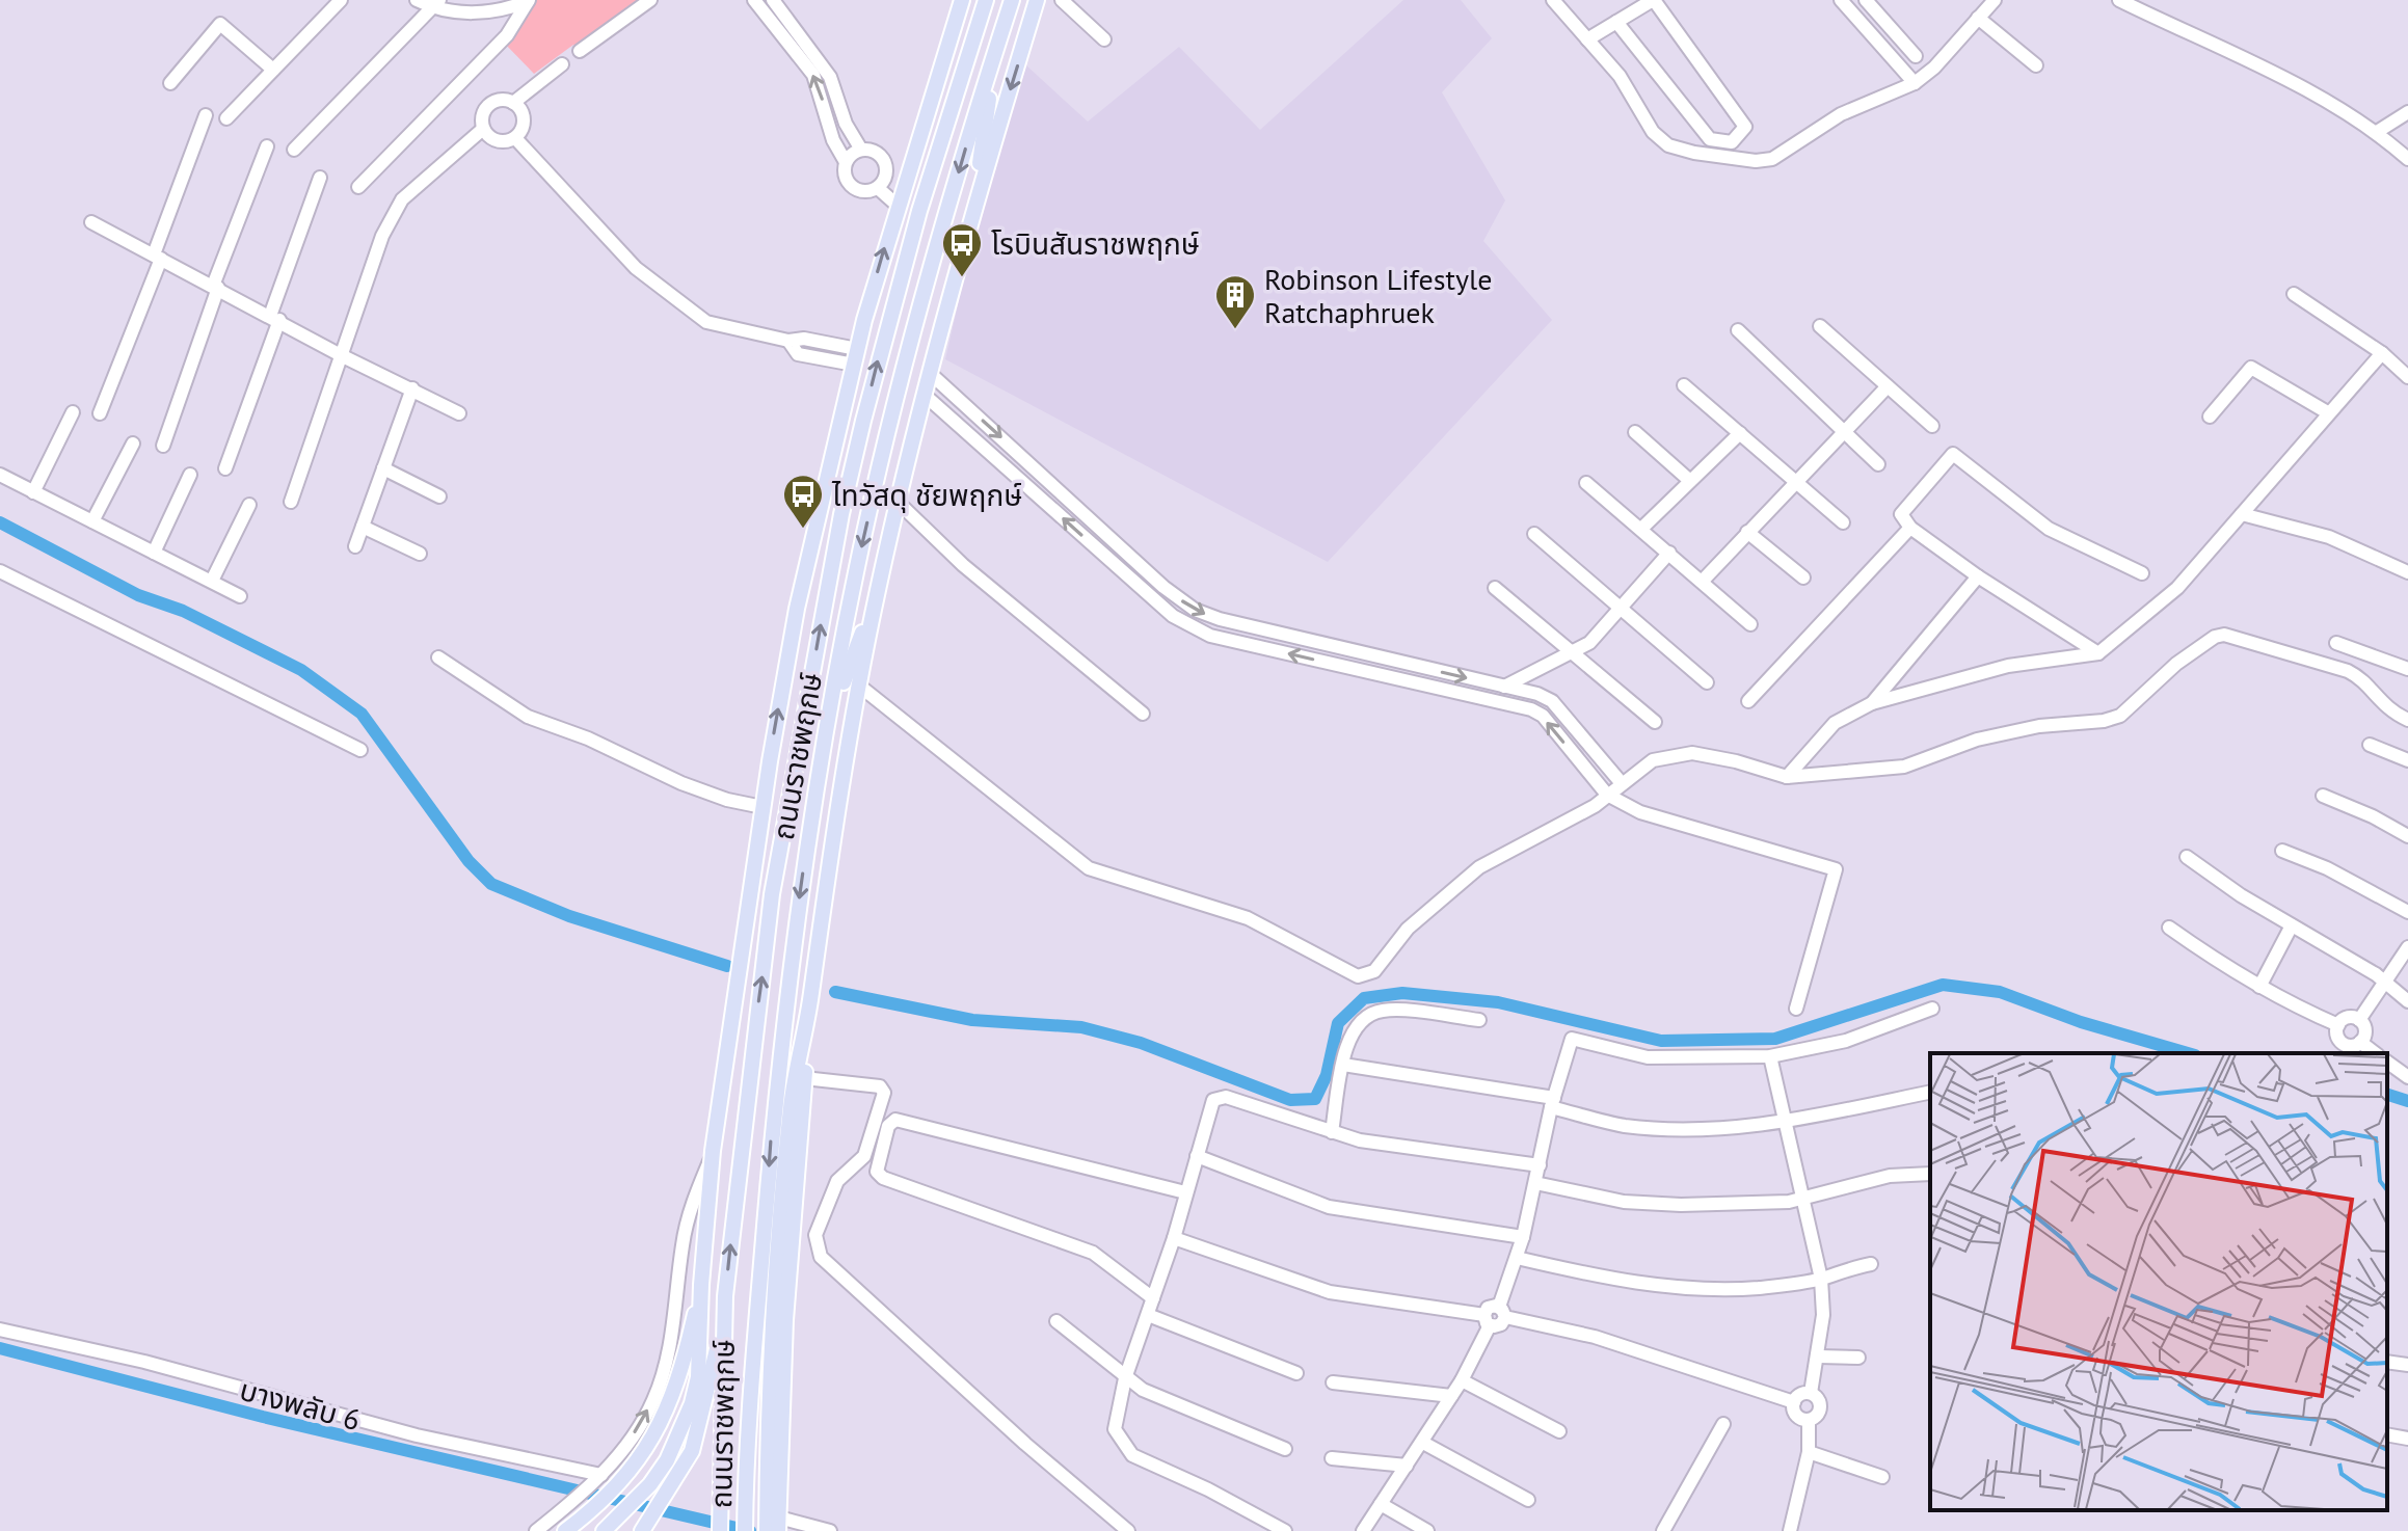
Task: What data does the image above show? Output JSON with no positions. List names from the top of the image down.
{
  "streets": {
    "main road": ["ถนนราชพฤกษ์"],
    "street": ["บางพลับ 6"]
  },
  "places": {
    "bus stop": ["โรบินสันราชพฤกษ์", "ไทวัสดุ ชัยพฤกษ์"],
    "building": ["Robinson Lifestyle Ratchaphruek"]
  }
}
